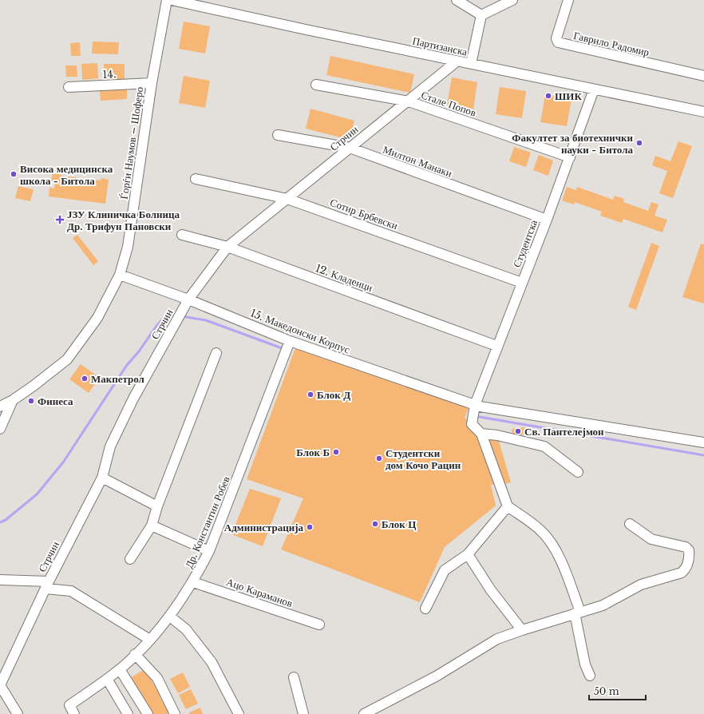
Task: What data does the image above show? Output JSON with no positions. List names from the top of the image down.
{
  "streets": {
    "street": [
      "Гаврило Радомир",
      "Партизанска",
      "14.",
      "Стале Попов",
      "Стрчин",
      "Ѓорѓи Наумов – Шоферо",
      "Милтон Манаки",
      "Сотир Брбевски",
      "Студентска",
      "12. Кладенци",
      "15. Македонски Корпус",
      "Др. Константин Робев",
      "Ацо Караманов"
    ]
  },
  "crossings": [
    ["Партизанска", "Стрчин"],
    ["Партизанска", "Студентска"],
    ["14.", "Ѓорѓи Наумов – Шоферо"],
    ["Стале Попов", "Стрчин"],
    ["Стале Попов", "Студентска"],
    ["Стрчин", "Милтон Манаки"],
    ["Стрчин", "Сотир Брбевски"],
    ["Стрчин", "12. Кладенци"],
    ["Стрчин", "15. Македонски Корпус"],
    ["Ѓорѓи Наумов – Шоферо", "15. Македонски Корпус"],
    ["Милтон Манаки", "Студентска"],
    ["Сотир Брбевски", "Студентска"],
    ["Студентска", "12. Кладенци"],
    ["Студентска", "15. Македонски Корпус"],
    ["15. Македонски Корпус", "Др. Константин Робев"],
    ["Др. Константин Робев", "Ацо Караманов"]
  ],
  "places": {
    "other": [
      "ШИК",
      "Факултет за биотехнички науки - Битола",
      "Висока медицинска школа - Битола",
      "Макпетрол",
      "Блок Д",
      "Финеса",
      "Св. Пантелејмон",
      "Блок Б",
      "Студентски дом Кочо Рацин",
      "Блок Ц",
      "Администрација"
    ],
    "health": ["ЈЗУ Клиничка Болница Др. Трифун Пановски"]
  },
  "scale_bar": "50 m"
}
